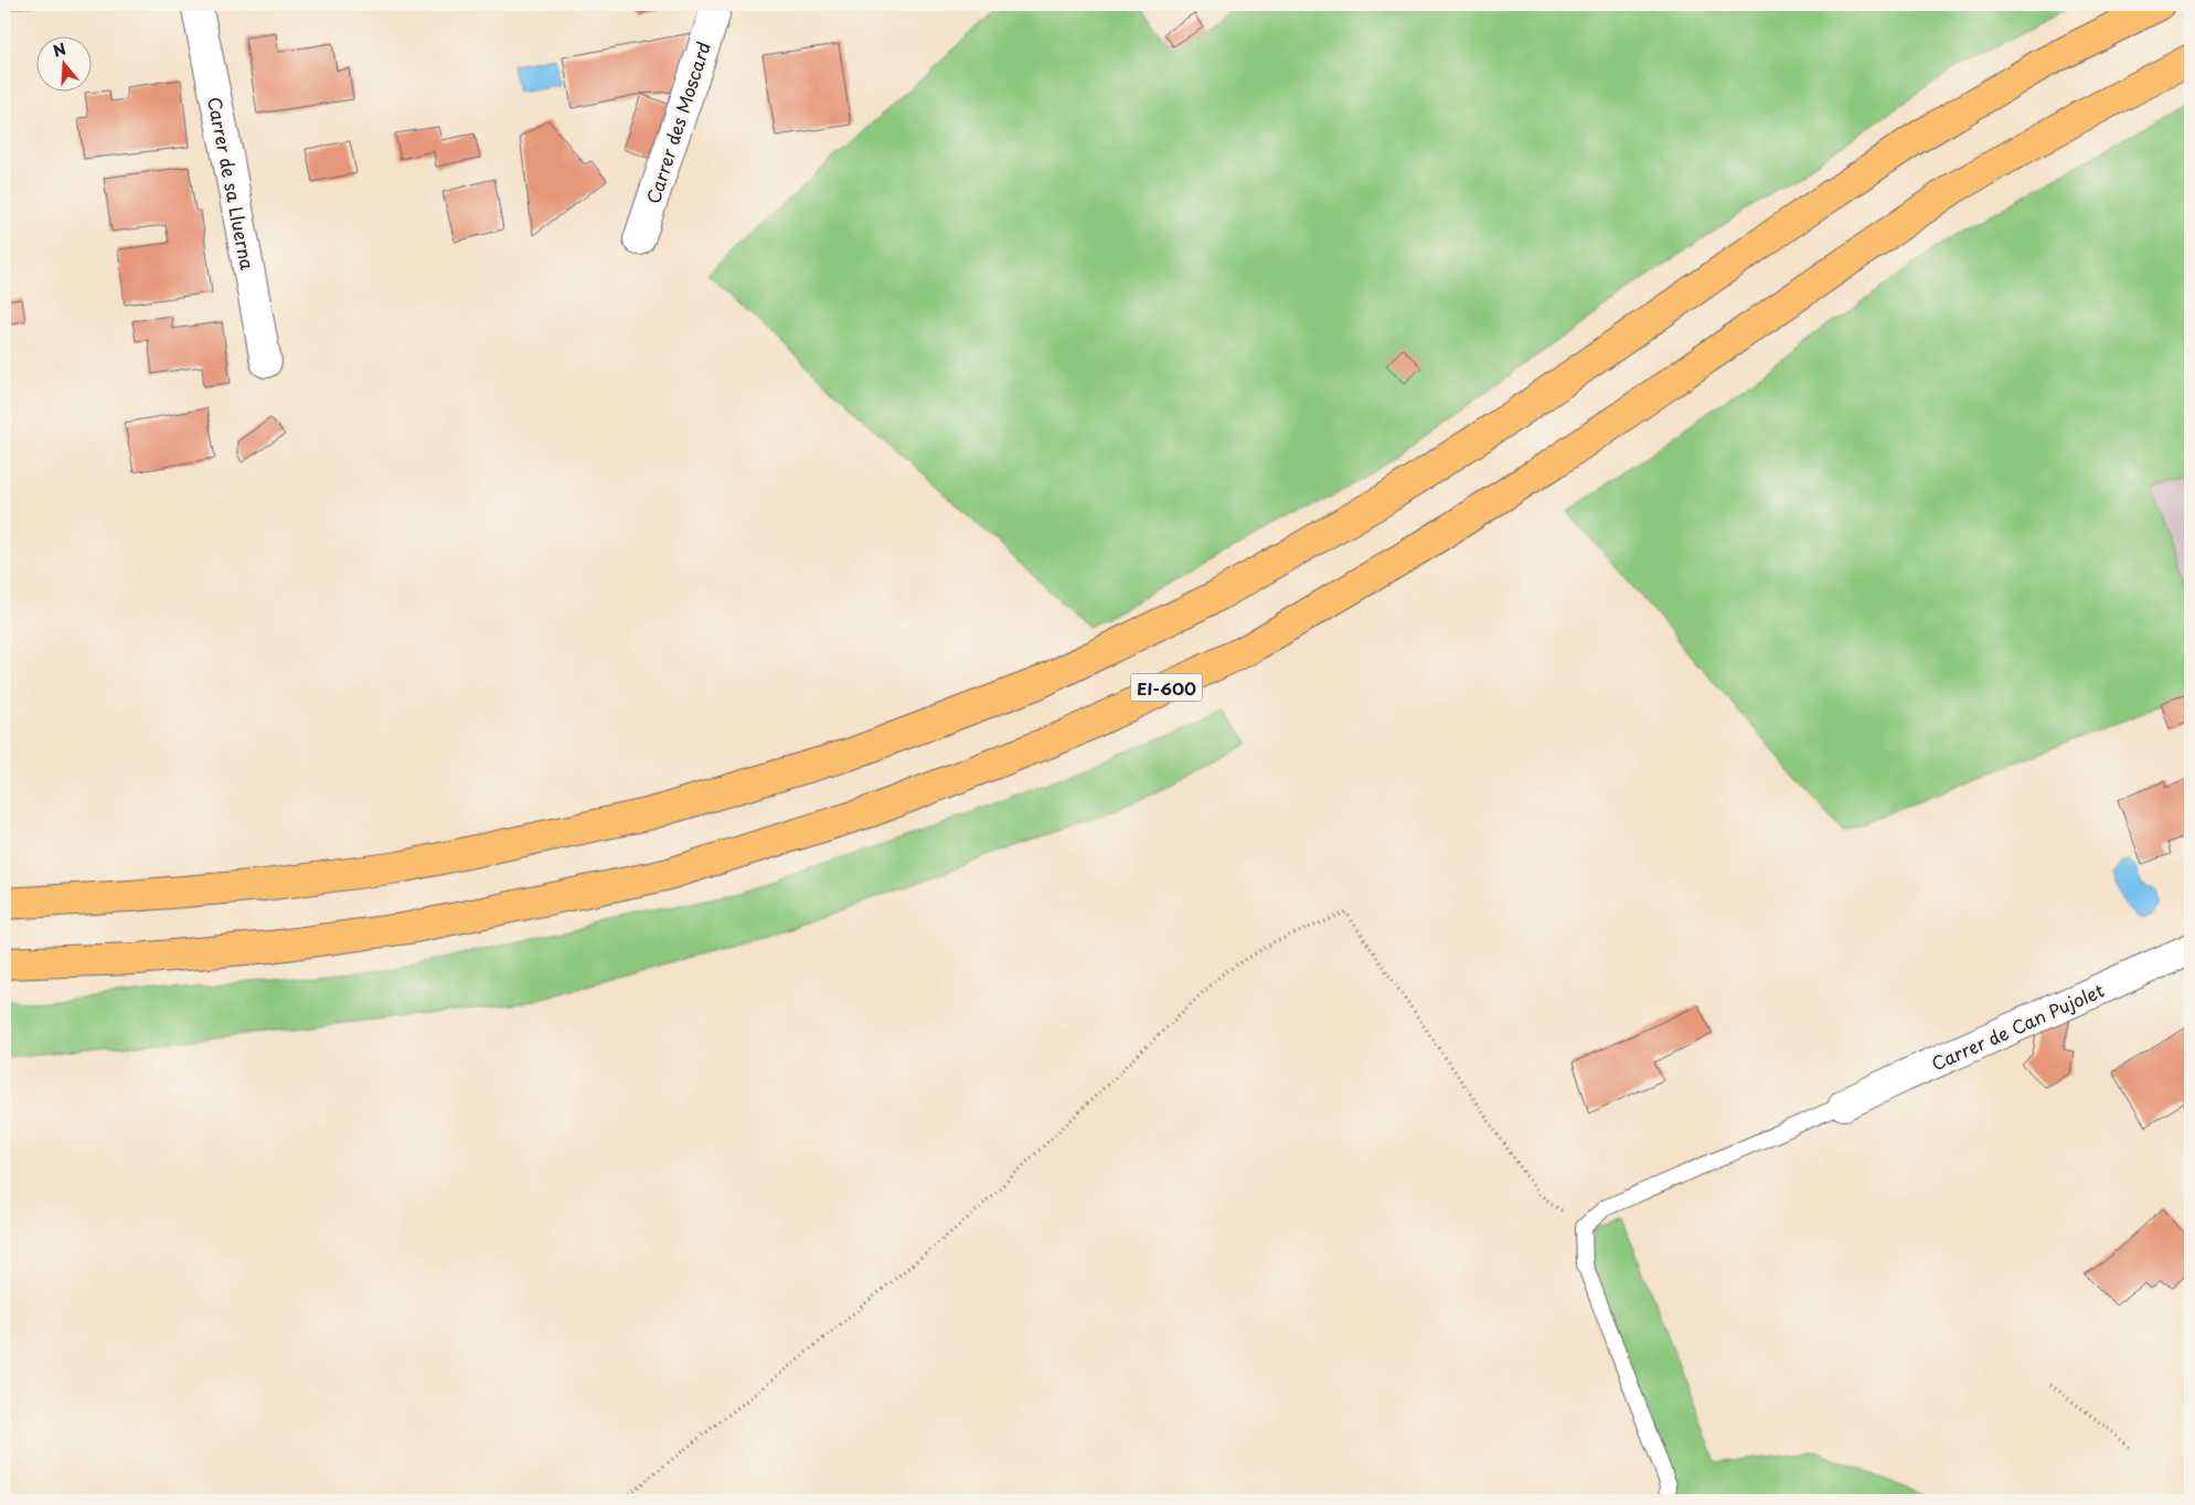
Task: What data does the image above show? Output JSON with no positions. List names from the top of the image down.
{
  "streets": {
    "main road": ["EI-600"],
    "street": ["Carrer des Moscard", "Carrer de sa Lluerna", "Carrer de Can Pujolet"]
  },
  "north": "top"
}
